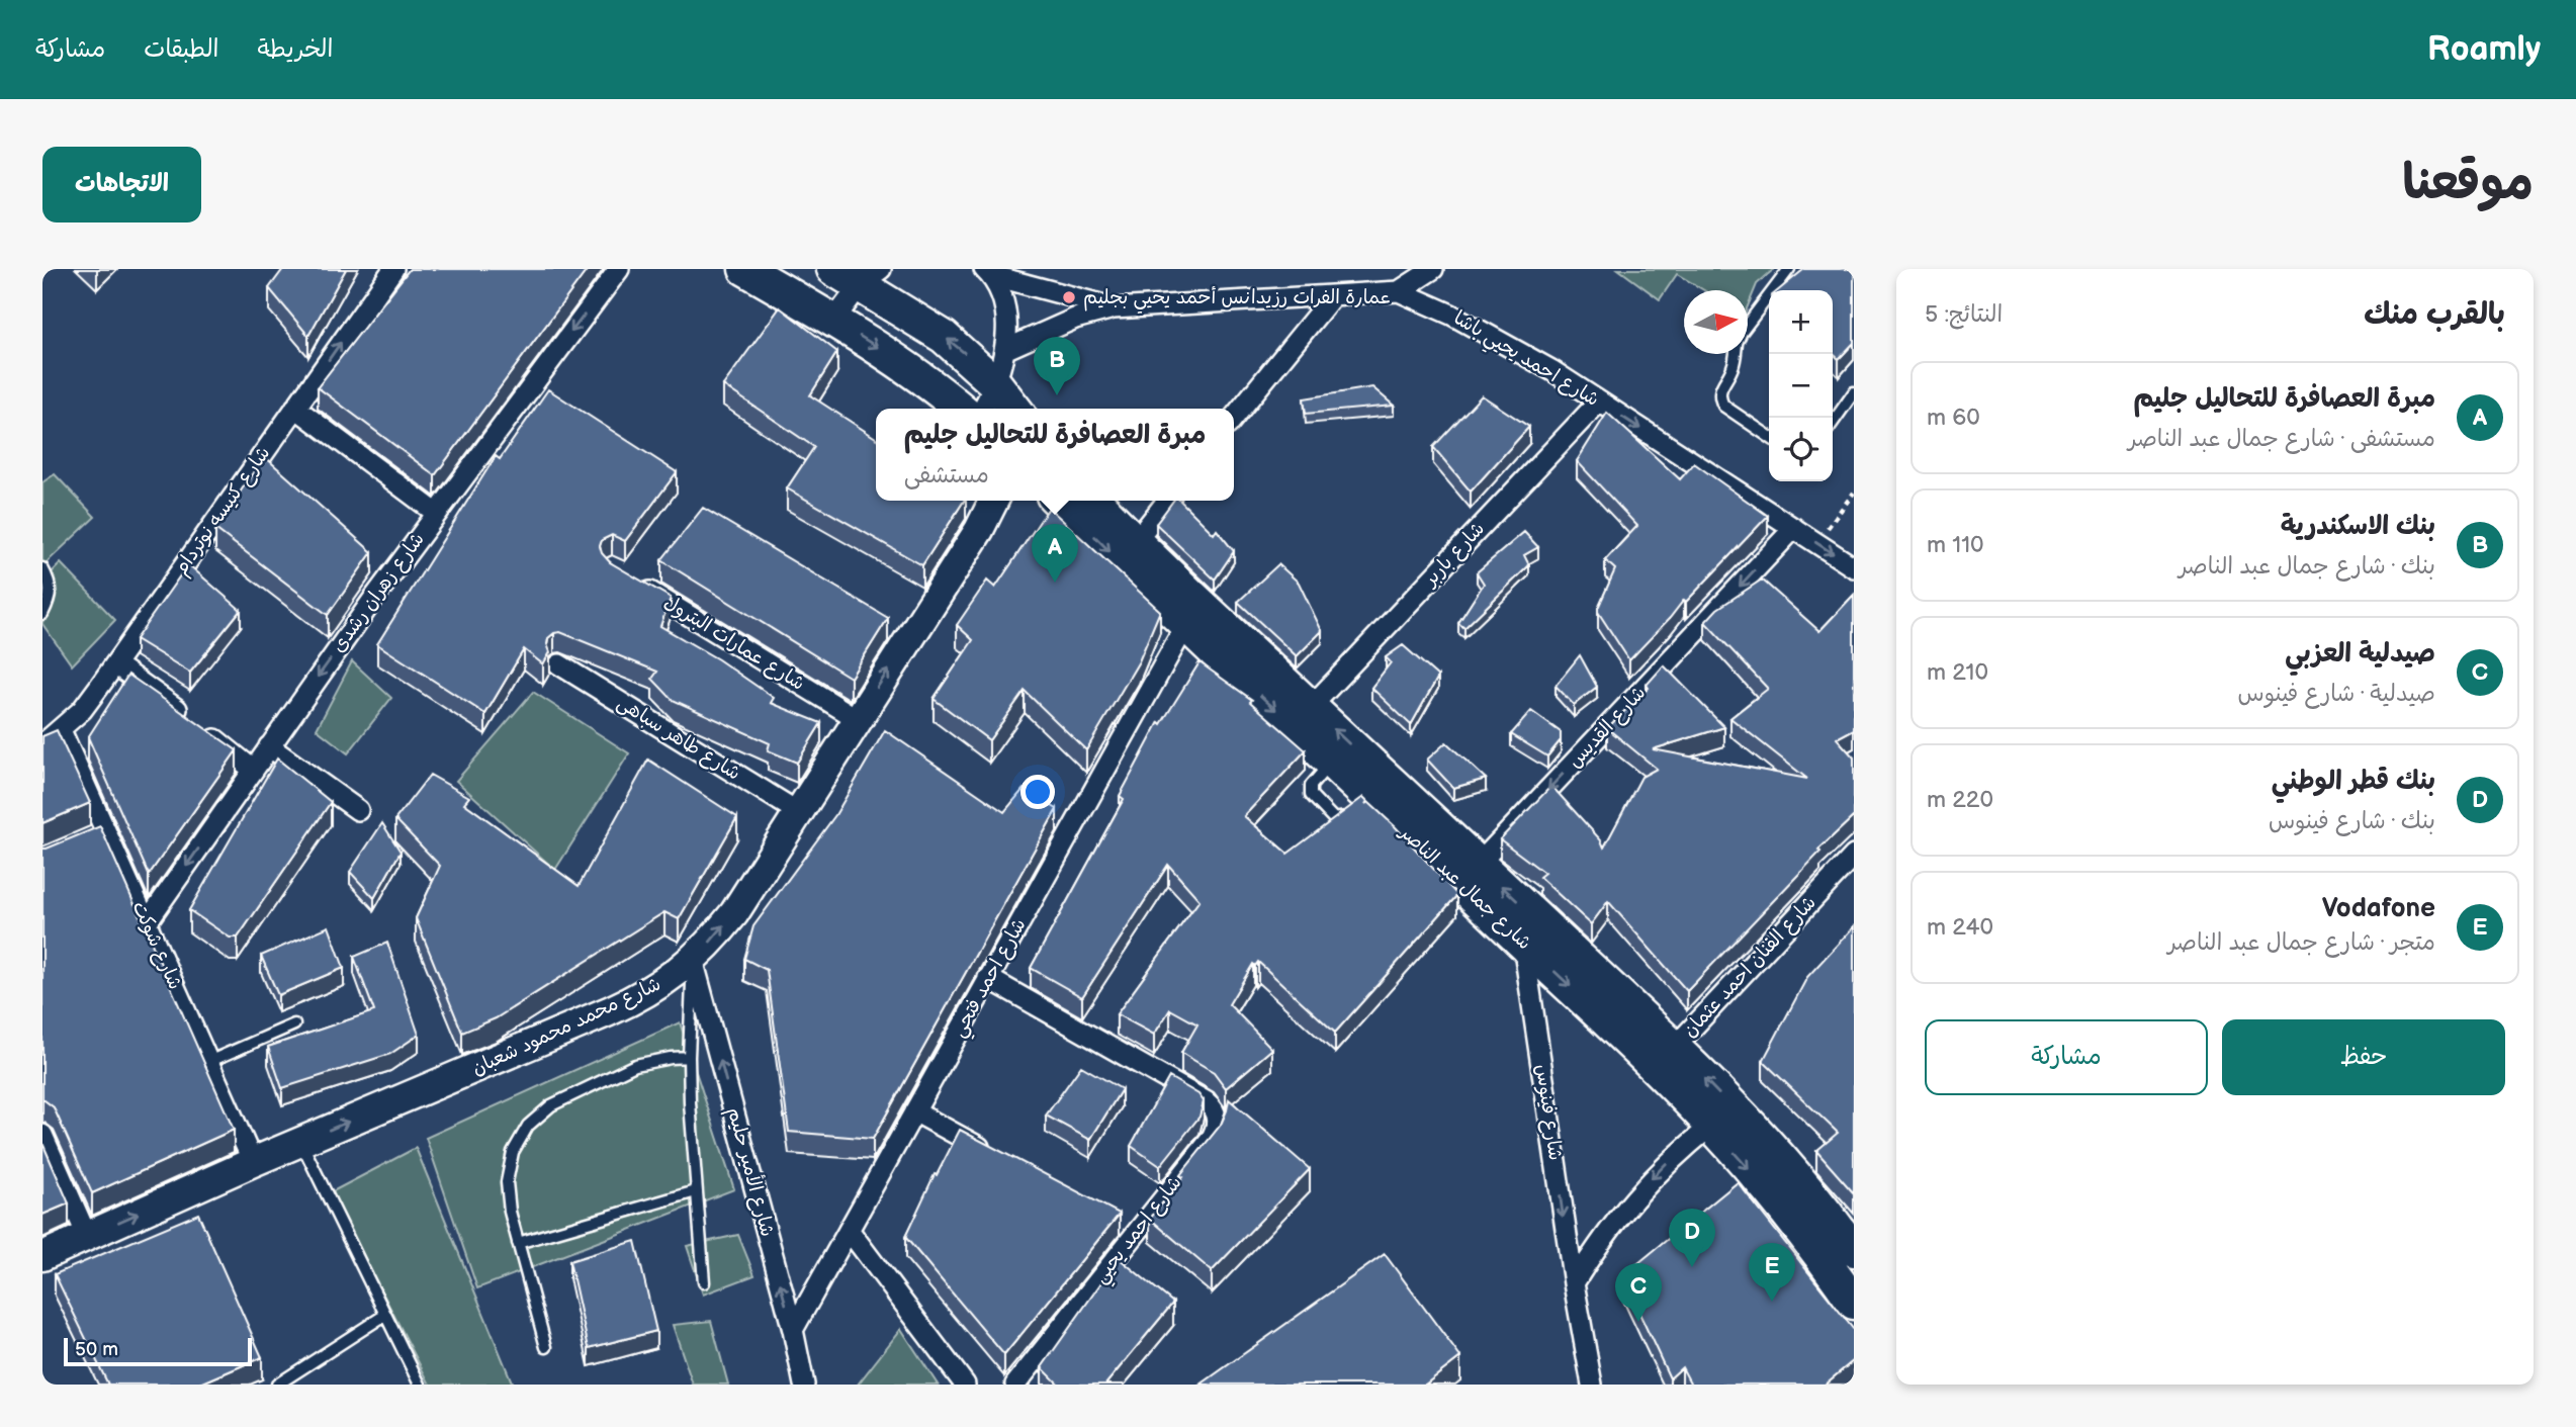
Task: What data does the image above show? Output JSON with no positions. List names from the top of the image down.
{
  "streets": {
    "main road": ["شارع جمال عبد الناصر"],
    "street": [
      "شارع احمد يحيي باشا",
      "شارع كنيسه نوتردام",
      "شارع باربر",
      "شارع زهران رشدى",
      "شارع عمارات البترول",
      "شارع القديس",
      "شارع طاهر سباهى",
      "شارع شوكت",
      "شارع الفنان احمد عثمان",
      "شارع احمد فتحي",
      "شارع محمد محمود شعبان",
      "شارع فينوس",
      "شارع الأمير حليم",
      "شارع احمد يحيي"
    ]
  },
  "crossings": [
    ["شارع احمد يحيي باشا", "شارع باربر"],
    ["شارع احمد يحيي باشا", "شارع القديس"],
    ["شارع كنيسه نوتردام", "شارع شوكت"],
    ["شارع باربر", "شارع جمال عبد الناصر"],
    ["شارع زهران رشدى", "شارع شوكت"],
    ["شارع عمارات البترول", "شارع محمد محمود شعبان"],
    ["شارع القديس", "شارع جمال عبد الناصر"],
    ["شارع طاهر سباهى", "شارع محمد محمود شعبان"],
    ["شارع جمال عبد الناصر", "شارع الفنان احمد عثمان"],
    ["شارع جمال عبد الناصر", "شارع احمد فتحي"],
    ["شارع جمال عبد الناصر", "شارع فينوس"],
    ["شارع شوكت", "شارع محمد محمود شعبان"],
    ["شارع احمد فتحي", "شارع الأمير حليم"],
    ["شارع احمد فتحي", "شارع احمد يحيي"],
    ["شارع محمد محمود شعبان", "شارع الأمير حليم"]
  ],
  "one_way": [
    "شارع زهران رشدى",
    "شارع القديس",
    "شارع محمد محمود شعبان",
    "شارع فينوس",
    "شارع الأمير حليم"
  ],
  "places": ["عمارة الفرات رزيدانس أحمد يحيي بجليم"],
  "scale_bar": "50 m",
  "north": "right",
  "page": {
    "header": "Roamly",
    "nav": ["الخريطة", "الطبقات", "مشاركة"],
    "title": "موقعنا",
    "buttons": [
      "الاتجاهات",
      ["حفظ", "مشاركة"]
    ],
    "heading": ["بالقرب منك", "النتائج: 5"],
    "map_buttons": ["+", "−"],
    "pins": [
      "B",
      "A",
      "D",
      "E",
      "C"
    ],
    "list": [
      {
        "mark": "A",
        "name": "مبرة العصافرة للتحاليل جليم",
        "note": "مستشفى · شارع جمال عبد الناصر",
        "value": "60 m"
      },
      {
        "mark": "B",
        "name": "بنك الاسكندرية",
        "note": "بنك · شارع جمال عبد الناصر",
        "value": "110 m"
      },
      {
        "mark": "C",
        "name": "صيدلية العزبي",
        "note": "صيدلية · شارع فينوس",
        "value": "210 m"
      },
      {
        "mark": "D",
        "name": "بنك قطر الوطني",
        "note": "بنك · شارع فينوس",
        "value": "220 m"
      },
      {
        "mark": "E",
        "name": "Vodafone",
        "note": "متجر · شارع جمال عبد الناصر",
        "value": "240 m"
      }
    ],
    "popup": ["مبرة العصافرة للتحاليل جليم", "مستشفى"],
    "scale": "50 m"
  }
}
